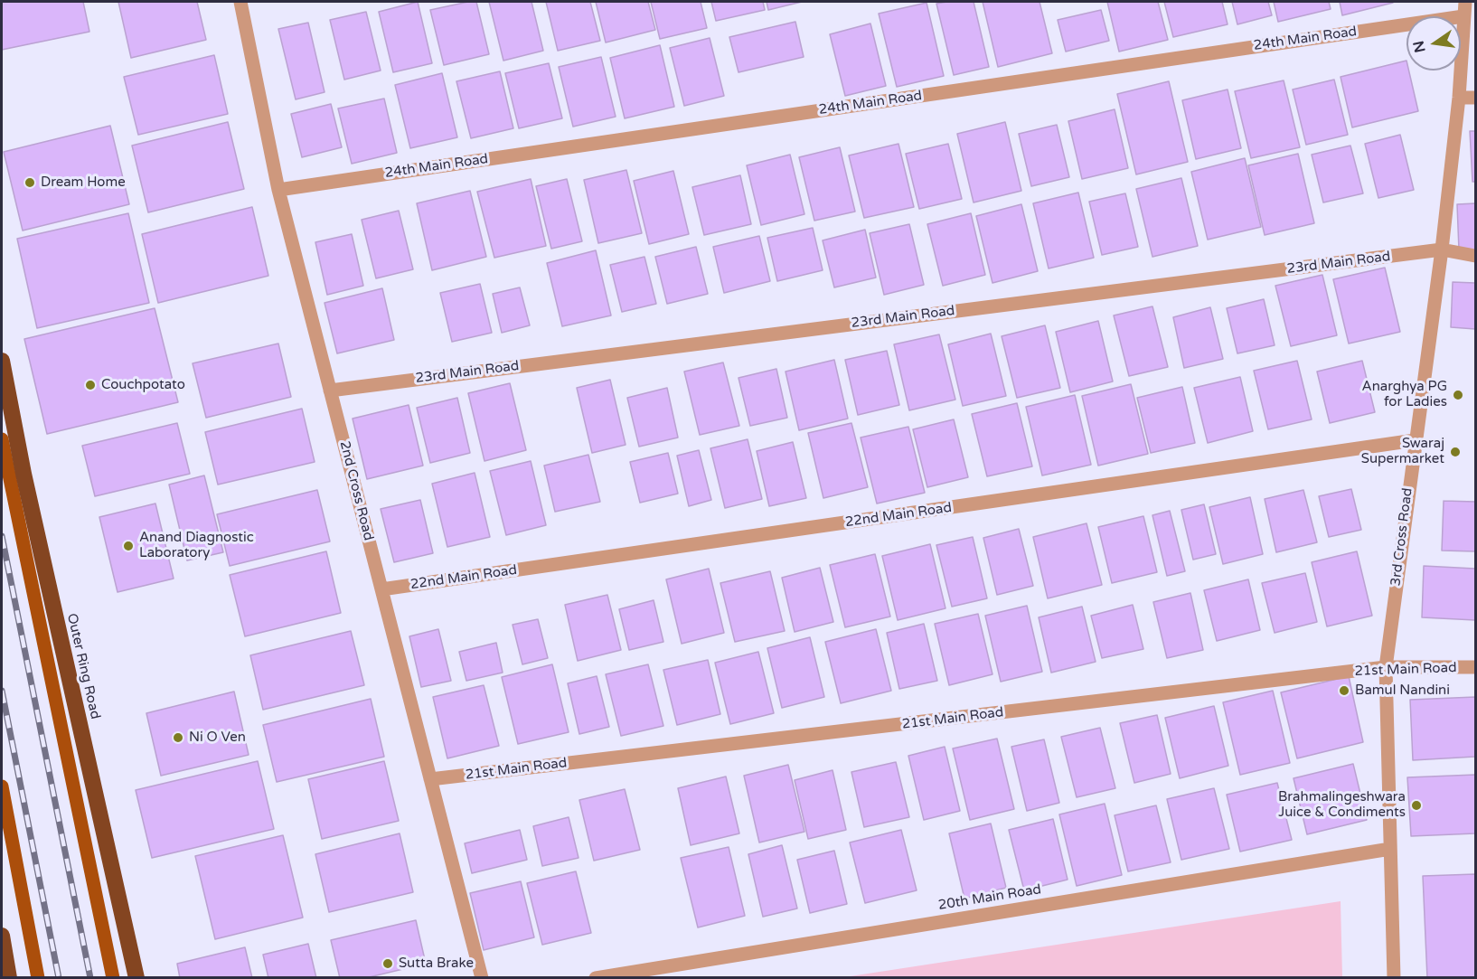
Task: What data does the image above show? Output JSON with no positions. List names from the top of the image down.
{
  "streets": {
    "highway": ["Outer Ring Road"],
    "street": [
      "24th Main Road",
      "23rd Main Road",
      "2nd Cross Road",
      "22nd Main Road",
      "3rd Cross Road",
      "21st Main Road",
      "20th Main Road"
    ]
  },
  "crossings": [
    ["24th Main Road", "2nd Cross Road"],
    ["24th Main Road", "3rd Cross Road"],
    ["23rd Main Road", "2nd Cross Road"],
    ["23rd Main Road", "3rd Cross Road"],
    ["2nd Cross Road", "22nd Main Road"],
    ["2nd Cross Road", "21st Main Road"],
    ["22nd Main Road", "3rd Cross Road"],
    ["3rd Cross Road", "21st Main Road"],
    ["3rd Cross Road", "20th Main Road"]
  ],
  "places": [
    "Dream Home",
    "Couchpotato",
    "Anarghya PG for Ladies",
    "Swaraj Supermarket",
    "Anand Diagnostic Laboratory",
    "Bamul Nandini",
    "Ni O Ven",
    "Brahmalingeshwara Juice & Condiments",
    "Sutta Brake"
  ],
  "north": "left"
}
